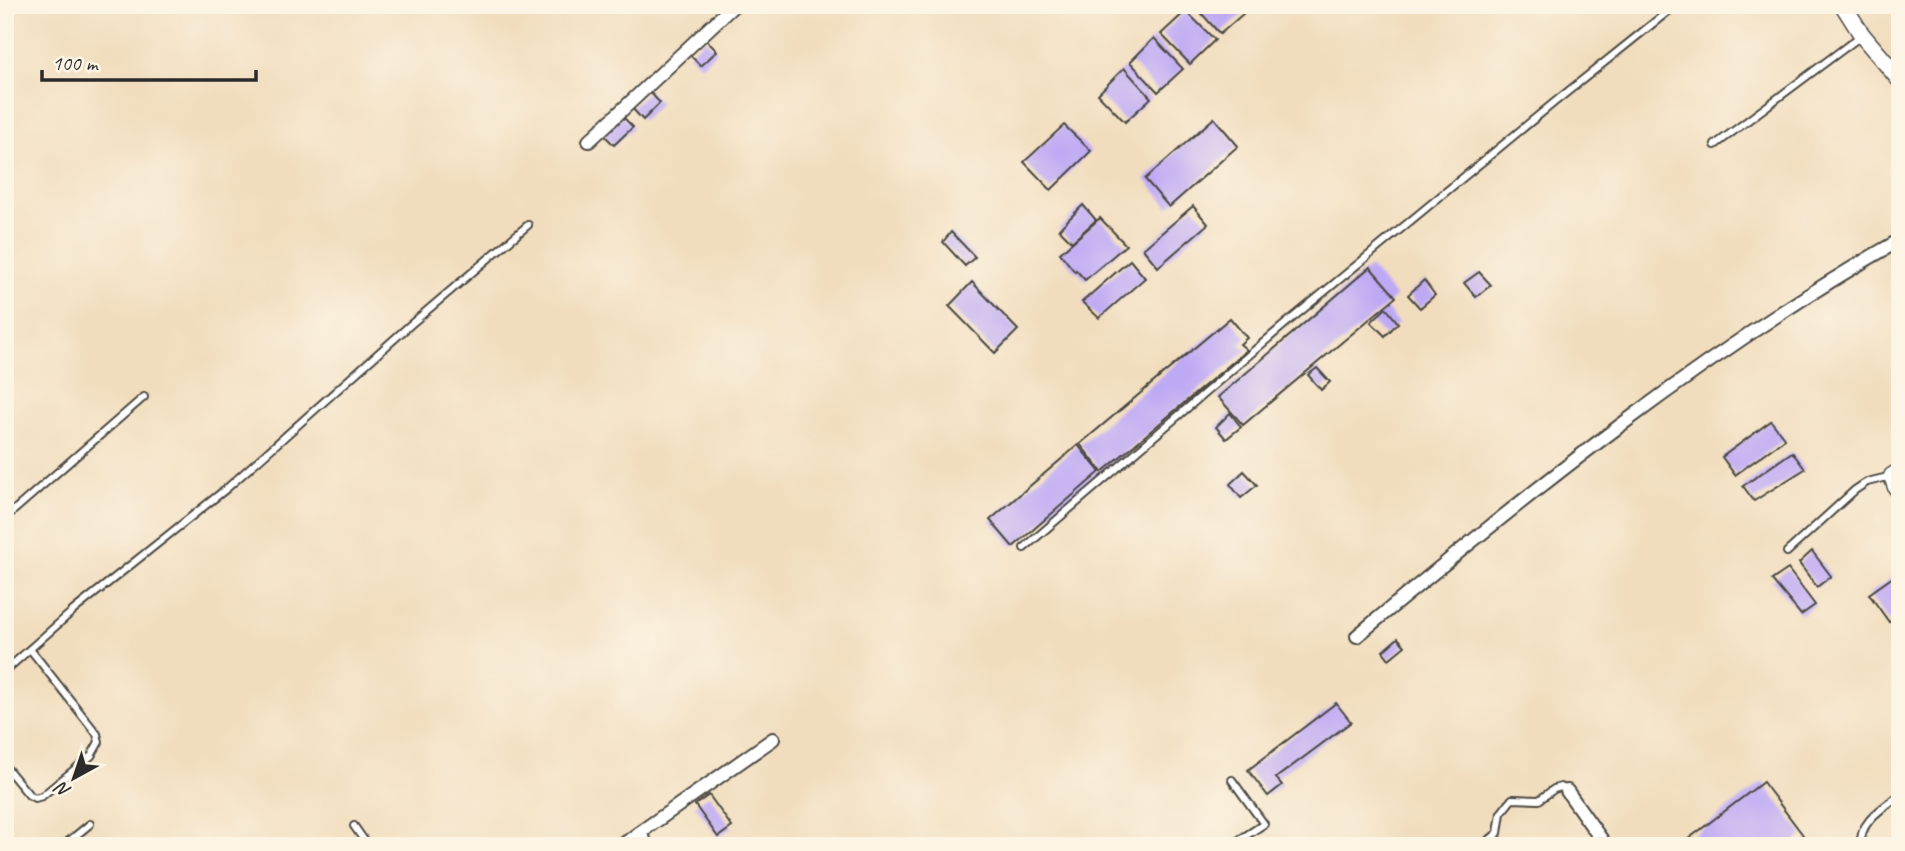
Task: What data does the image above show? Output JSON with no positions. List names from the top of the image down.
{
  "scale_bar": "100 m",
  "north": "bottom left"
}
